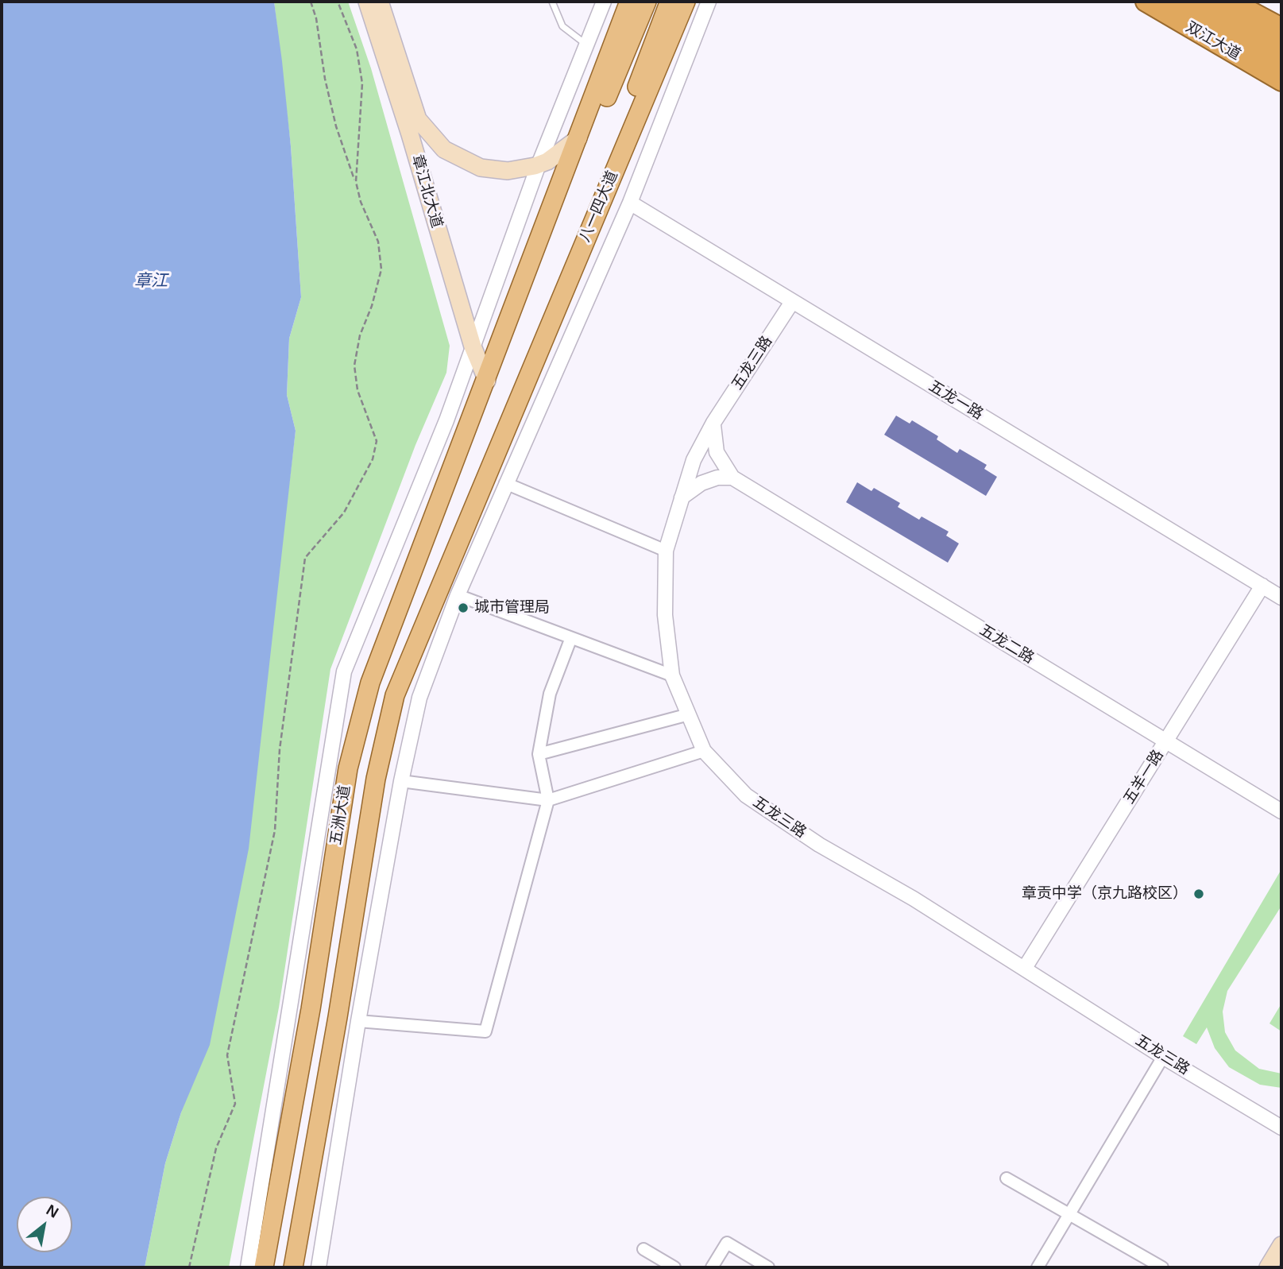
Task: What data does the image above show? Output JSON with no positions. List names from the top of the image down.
{
  "streets": {
    "highway": ["双江大道"],
    "main road": ["章江北大道", "八一四大道", "五洲大道"],
    "street": [
      "五龙三路",
      "五龙一路",
      "五龙二路",
      "五羊一路"
    ]
  },
  "crossings": [
    ["章江北大道", "五洲大道"],
    ["八一四大道", "五洲大道"],
    ["五龙三路", "五龙一路"],
    ["五龙三路", "五羊一路"],
    ["五龙一路", "五羊一路"],
    ["五龙二路", "五羊一路"]
  ],
  "water": ["章江"],
  "places": ["城市管理局", "章贡中学（京九路校区）"],
  "north": "top right"
}
